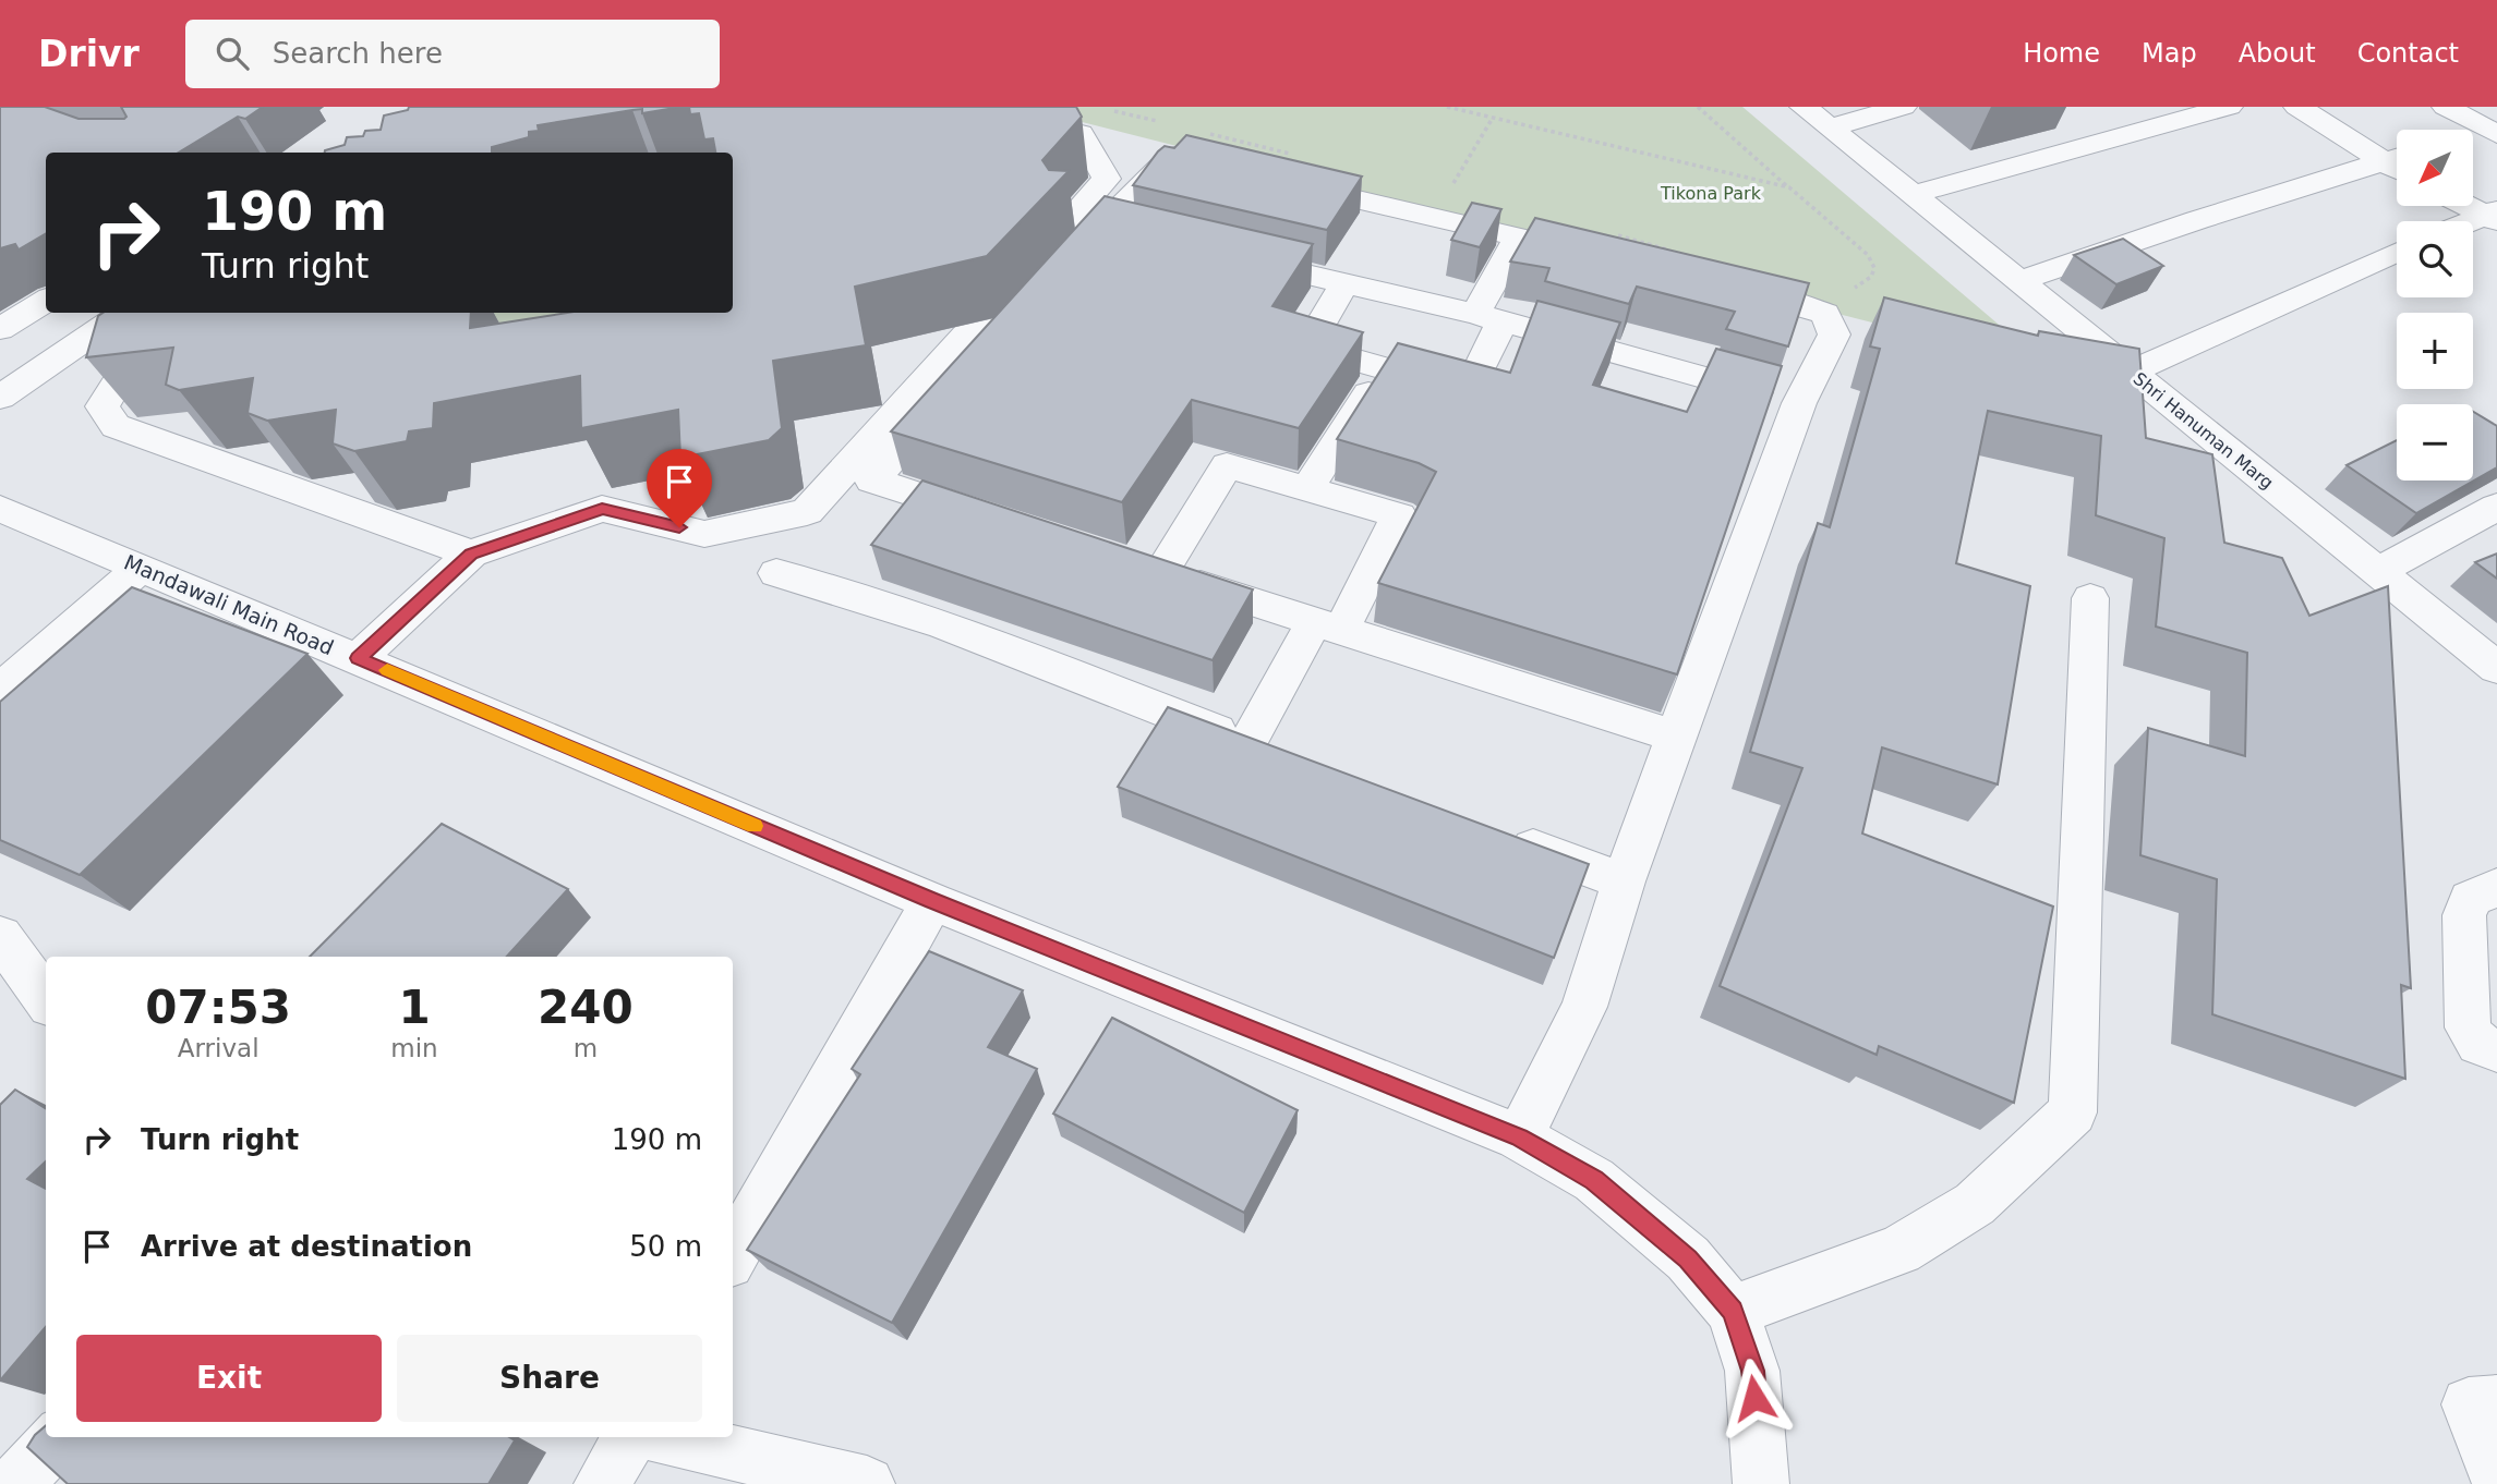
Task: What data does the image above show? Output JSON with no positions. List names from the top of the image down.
{
  "streets": {
    "street": ["Shri Hanuman Marg", "Mandawali Main Road"]
  },
  "parks": ["Tikona Park"],
  "north": "bottom left",
  "page": {
    "header": "Drivr",
    "search": "Search here",
    "nav": [
      "Home",
      "Map",
      "About",
      "Contact"
    ],
    "map_buttons": ["+", "−"],
    "turn": ["190 m", "Turn right"],
    "eta": [
      "07:53",
      "Arrival",
      "1",
      "min",
      "240",
      "m"
    ],
    "list": [
      {
        "name": "Turn right",
        "value": "190 m"
      },
      {
        "name": "Arrive at destination",
        "value": "50 m"
      }
    ],
    "buttons": ["Exit", "Share"]
  }
}
